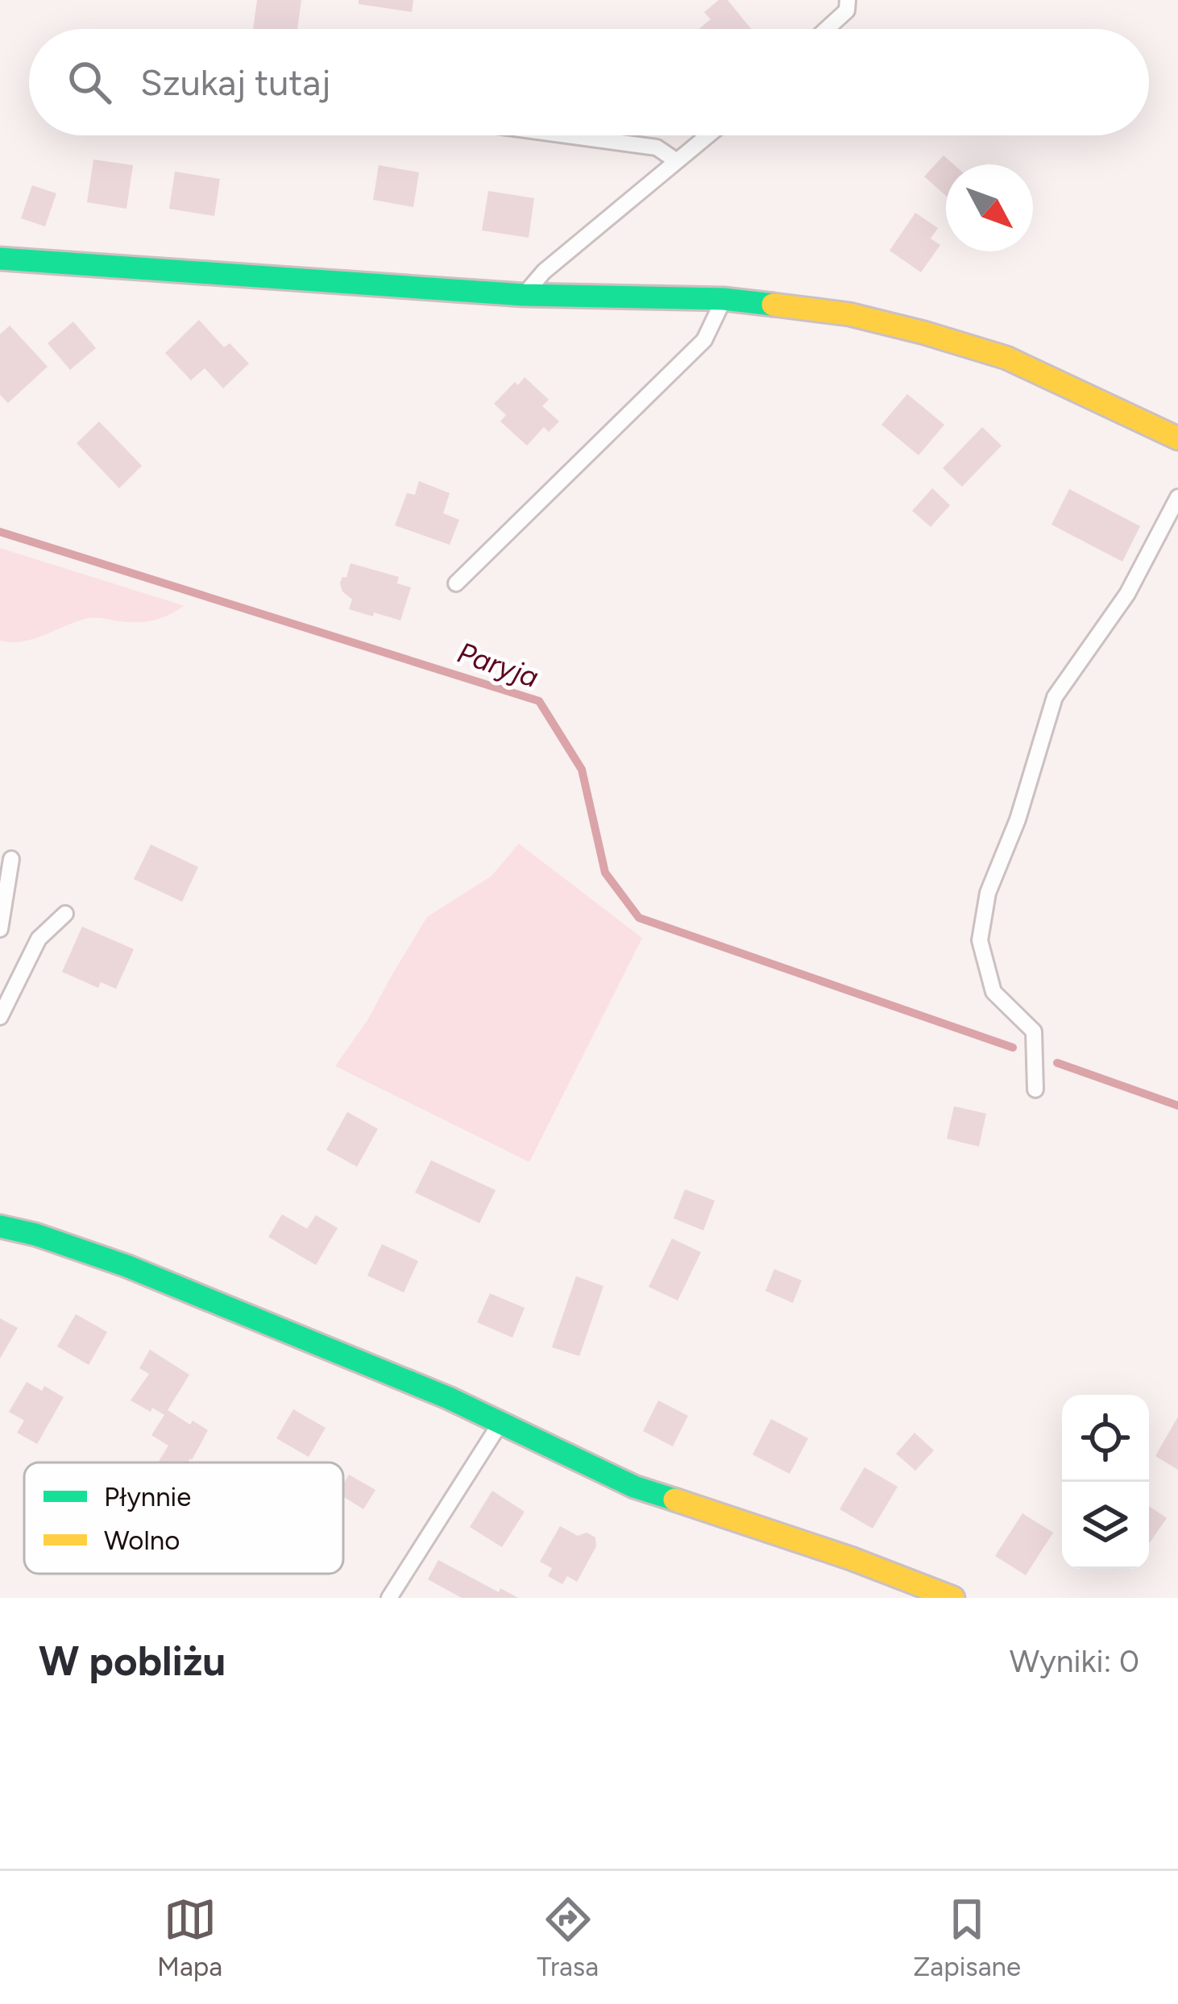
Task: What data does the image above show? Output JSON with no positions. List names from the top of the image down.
{
  "water": ["Paryja"],
  "legend": ["Płynnie", "Wolno"],
  "north": "bottom right",
  "page": {
    "search": "Szukaj tutaj",
    "heading": ["W pobliżu", "Wyniki: 0"],
    "nav": ["Mapa", "Trasa", "Zapisane"]
  }
}
